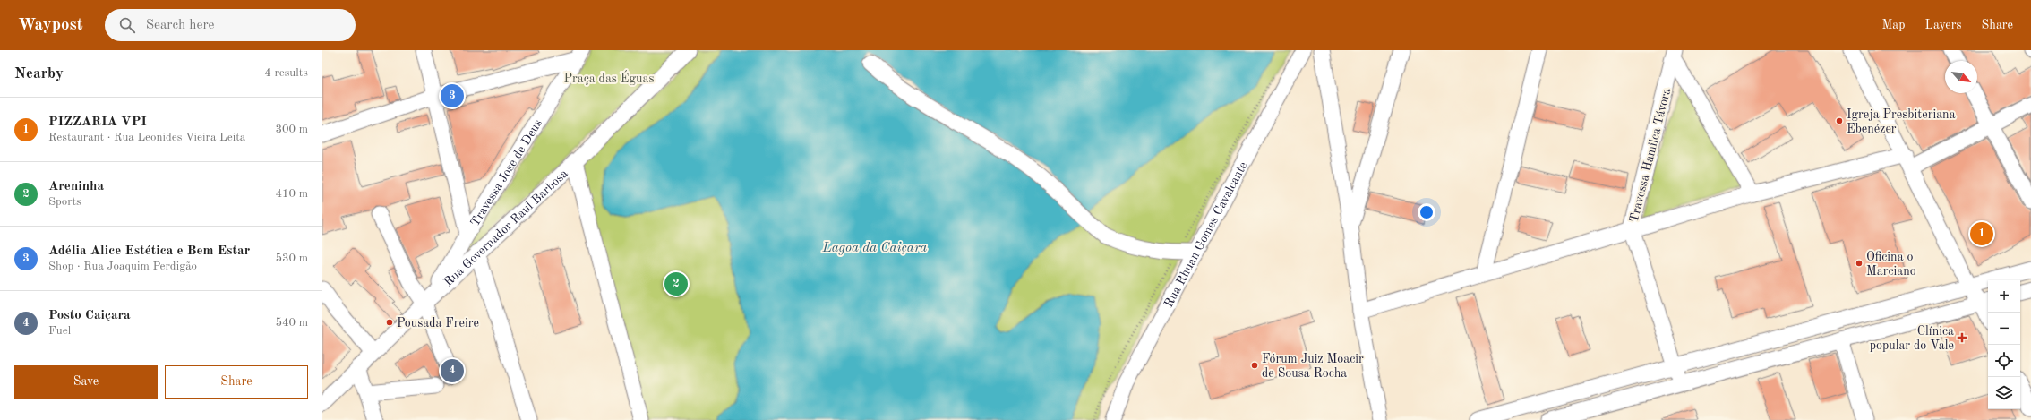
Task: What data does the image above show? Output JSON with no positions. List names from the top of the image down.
{
  "streets": {
    "street": [
      "Travessa Hamilca Távora",
      "Travessa José de Deus",
      "Rua Governador Raul Barbosa",
      "Rua Rhuan Gomes Cavalcante"
    ]
  },
  "crossings": [
    ["Travessa José de Deus", "Rua Governador Raul Barbosa"]
  ],
  "water": ["Lagoa da Caiçara"],
  "parks": ["Praça das Éguas"],
  "places": {
    "other": [
      "Igreja Presbiteriana Ebenézer",
      "Oficina o Marciano",
      "Pousada Freire",
      "Fórum Juiz Moacir de Sousa Rocha"
    ],
    "health": ["Clínica popular do Vale"]
  },
  "north": "bottom right",
  "page": {
    "header": "Waypost",
    "search": "Search here",
    "nav": ["Map", "Layers", "Share"],
    "heading": ["Nearby", "4 results"],
    "pins": [
      "3",
      "1",
      "2",
      "4"
    ],
    "list": [
      {
        "mark": "1",
        "name": "PIZZARIA VPI",
        "note": "Restaurant · Rua Leonides Vieira Leita",
        "value": "300 m"
      },
      {
        "mark": "2",
        "name": "Areninha",
        "note": "Sports",
        "value": "410 m"
      },
      {
        "mark": "3",
        "name": "Adélia Alice Estética e Bem Estar",
        "note": "Shop · Rua Joaquim Perdigão",
        "value": "530 m"
      },
      {
        "mark": "4",
        "name": "Posto Caiçara",
        "note": "Fuel",
        "value": "540 m"
      }
    ],
    "map_buttons": ["+", "−"],
    "buttons": ["Save", "Share"]
  }
}
